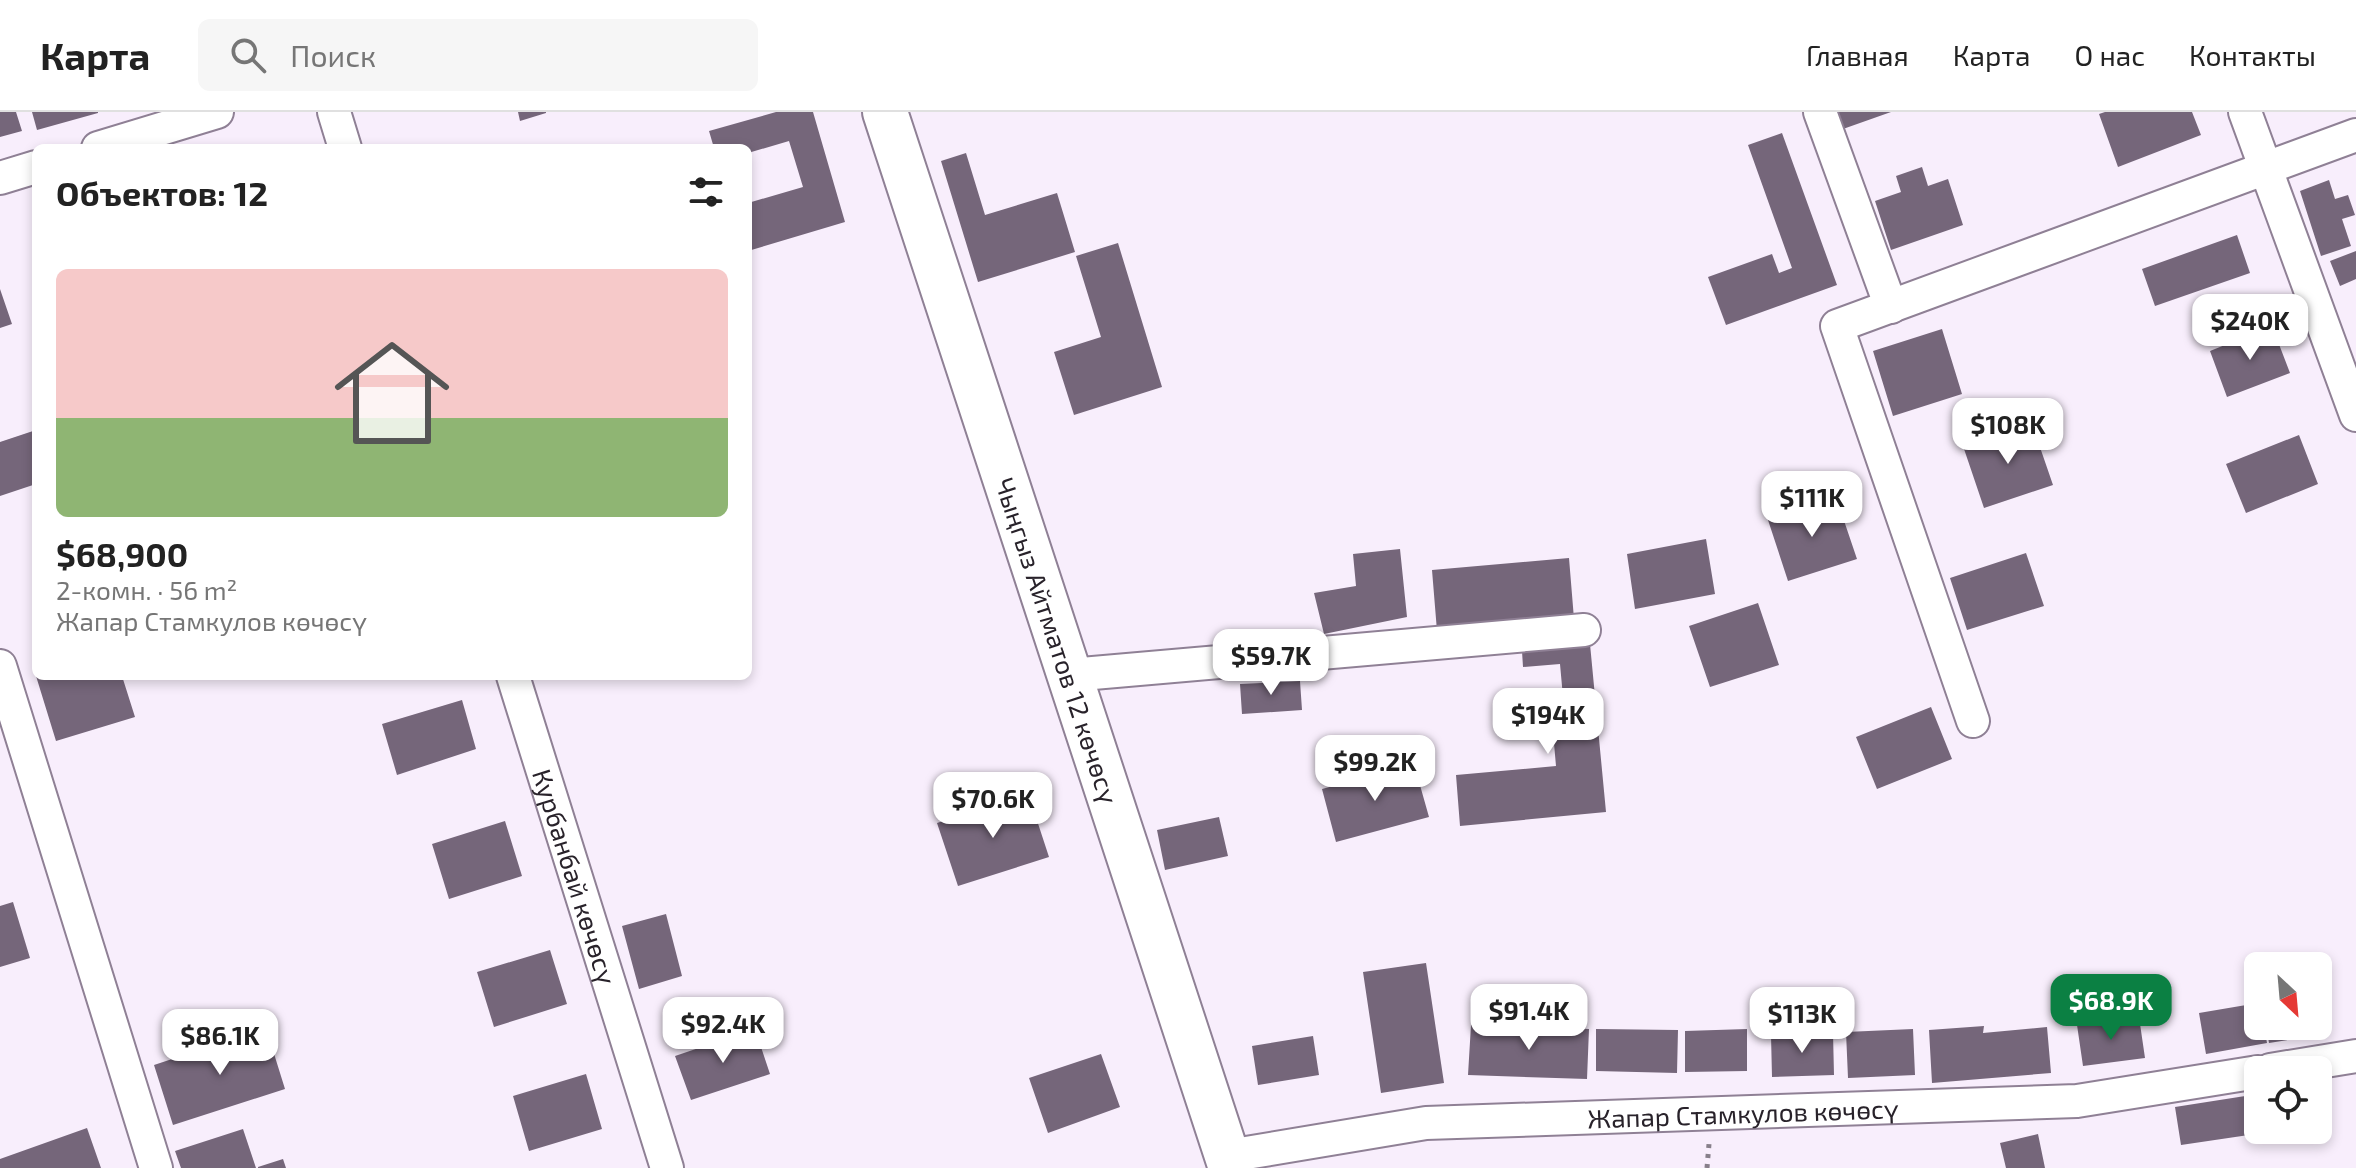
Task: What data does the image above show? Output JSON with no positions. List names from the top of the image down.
{
  "streets": {
    "main road": ["Чыңгыз Айтматов 12 көчөсү"],
    "street": ["Курбанбай көчөсү", "Жапар Стамкулов көчөсү"]
  },
  "crossings": [
    ["Чыңгыз Айтматов 12 көчөсү", "Жапар Стамкулов көчөсү"]
  ],
  "north": "bottom right",
  "page": {
    "header": "Карта",
    "search": "Поиск",
    "nav": [
      "Главная",
      "Карта",
      "О нас",
      "Контакты"
    ],
    "heading": "Объектов: 12",
    "list": [
      {
        "name": "$68,900",
        "note": "2-комн. · 56 m² · Жапар Стамкулов көчөсү"
      }
    ],
    "price": [
      "$240K",
      "$108K",
      "$111K",
      "$59.7K",
      "$194K",
      "$99.2K",
      "$70.6K",
      "$68.9K",
      "$91.4K",
      "$113K",
      "$92.4K",
      "$86.1K"
    ]
  }
}
